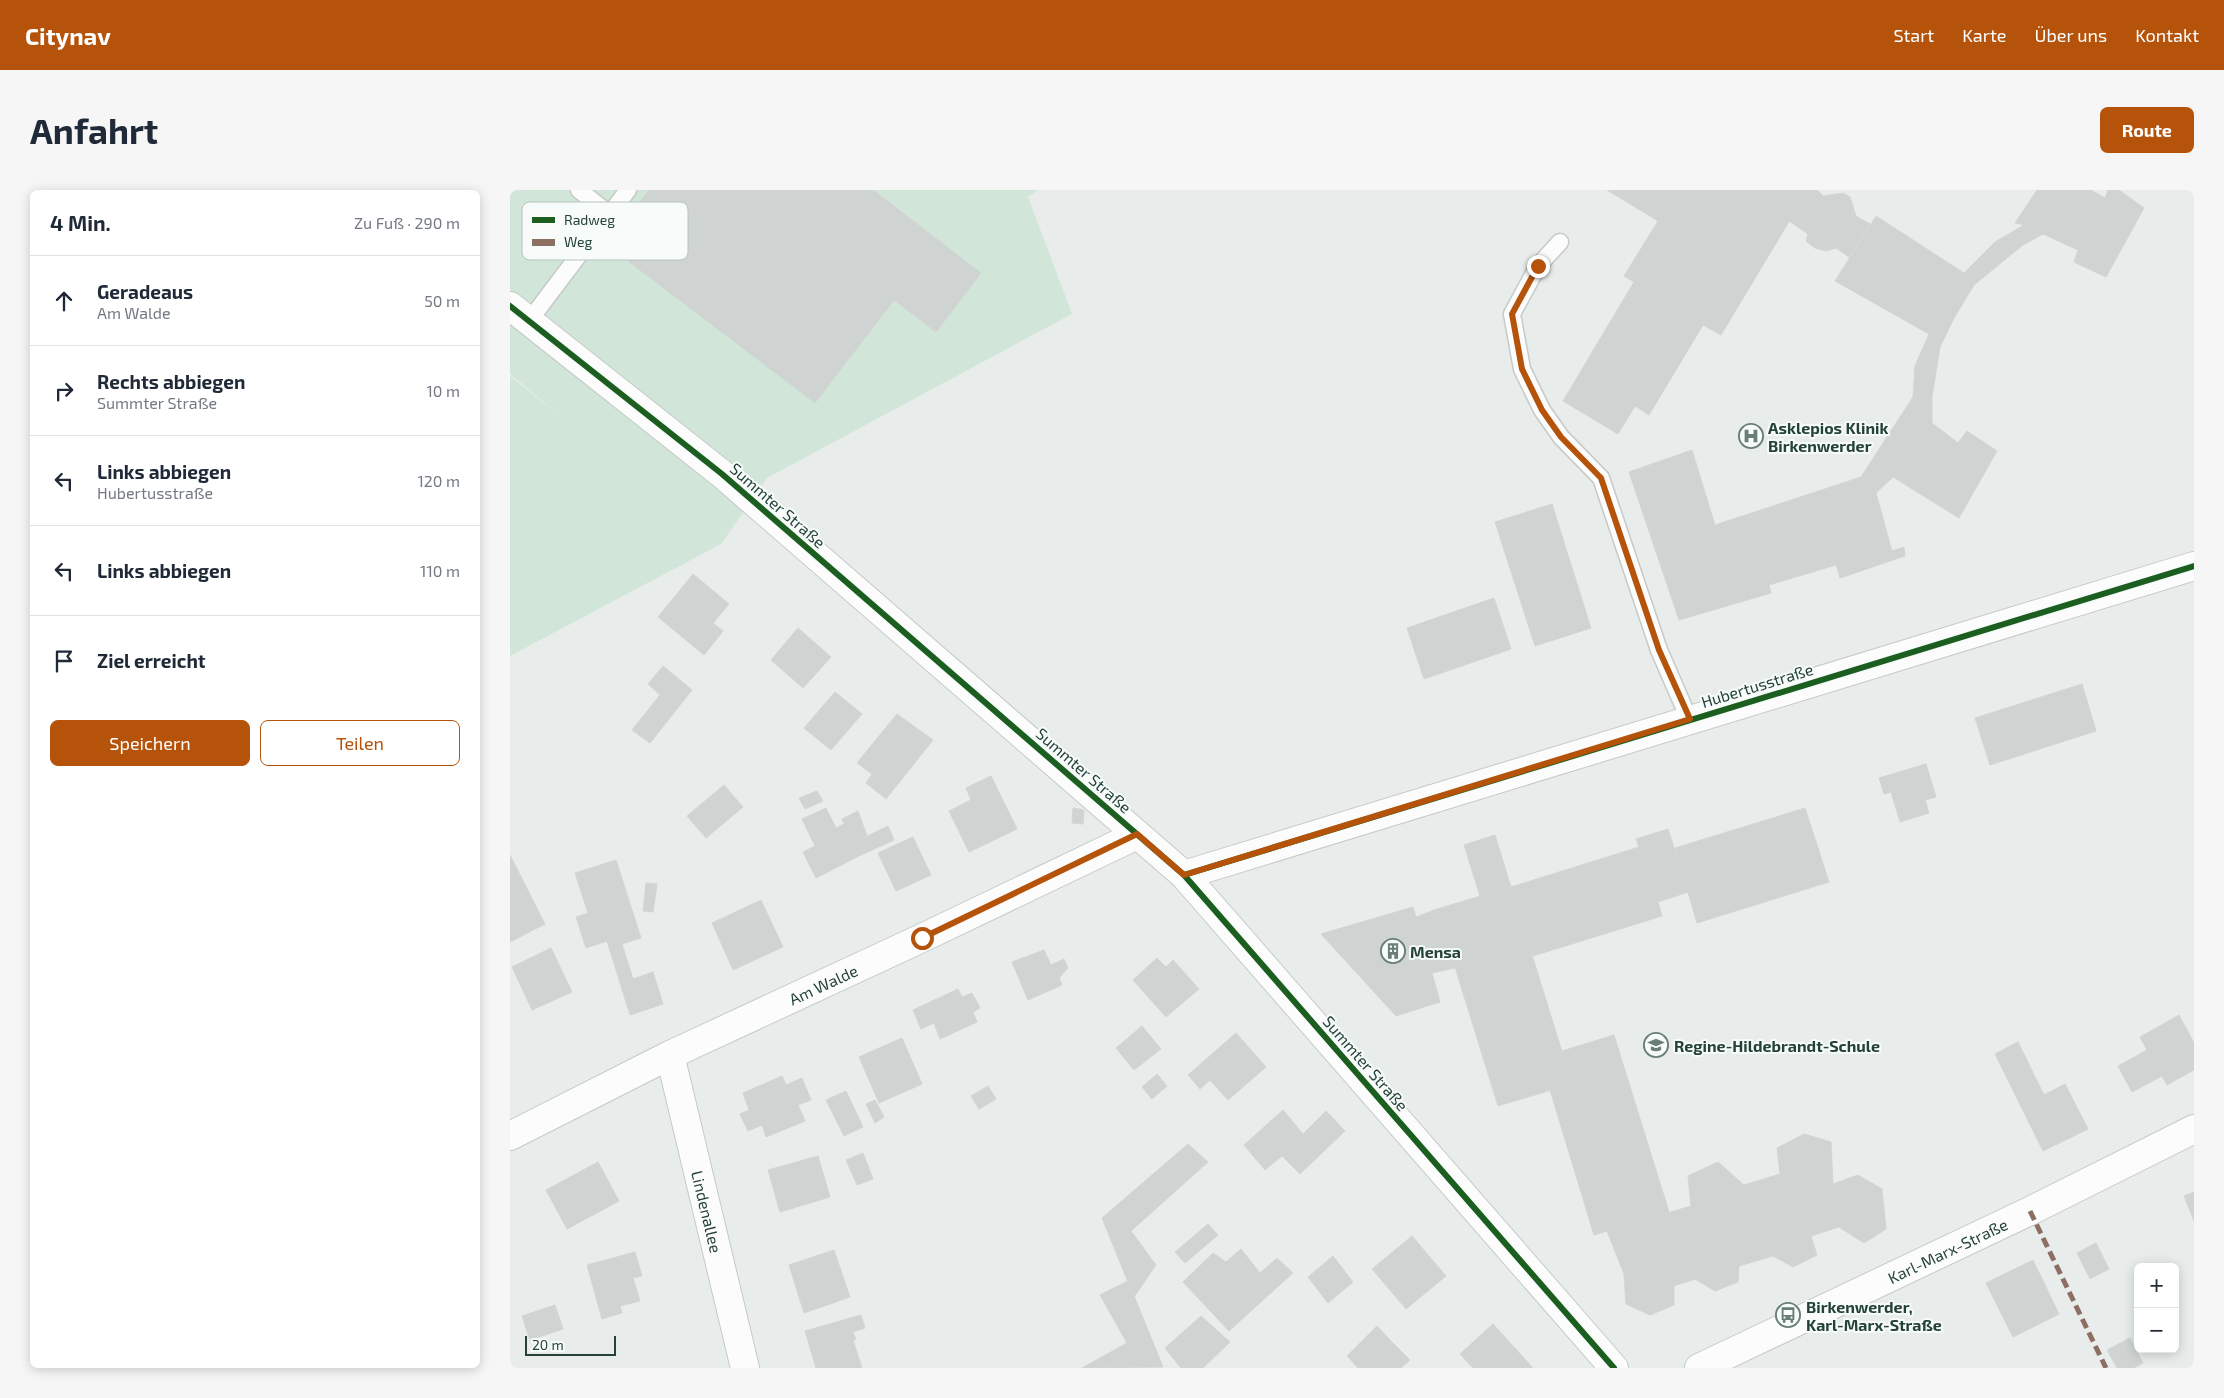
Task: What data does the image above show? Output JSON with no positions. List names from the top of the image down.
{
  "streets": {
    "street": [
      "Summter Straße",
      "Hubertusstraße",
      "Am Walde",
      "Lindenallee",
      "Karl-Marx-Straße"
    ]
  },
  "crossings": [
    ["Summter Straße", "Hubertusstraße"],
    ["Summter Straße", "Am Walde"],
    ["Am Walde", "Lindenallee"]
  ],
  "places": {
    "hospital": ["Asklepios Klinik Birkenwerder"],
    "building": ["Mensa"],
    "school or university": ["Regine-Hildebrandt-Schule"],
    "bus stop": ["Birkenwerder, Karl-Marx-Straße"]
  },
  "legend": ["Radweg", "Weg"],
  "scale_bar": "20 m",
  "page": {
    "header": "Citynav",
    "nav": [
      "Start",
      "Karte",
      "Über uns",
      "Kontakt"
    ],
    "buttons": [
      "Route",
      ["Speichern", "Teilen"]
    ],
    "title": "Anfahrt",
    "heading": ["4 Min.", "Zu Fuß · 290 m"],
    "list": [
      ["Geradeaus", "Am Walde", "50 m"],
      ["Rechts abbiegen", "Summter Straße", "10 m"],
      ["Links abbiegen", "Hubertusstraße", "120 m"],
      ["Links abbiegen", "110 m"],
      "Ziel erreicht"
    ],
    "map_buttons": ["+", "−"],
    "scale": "20 m"
  }
}
